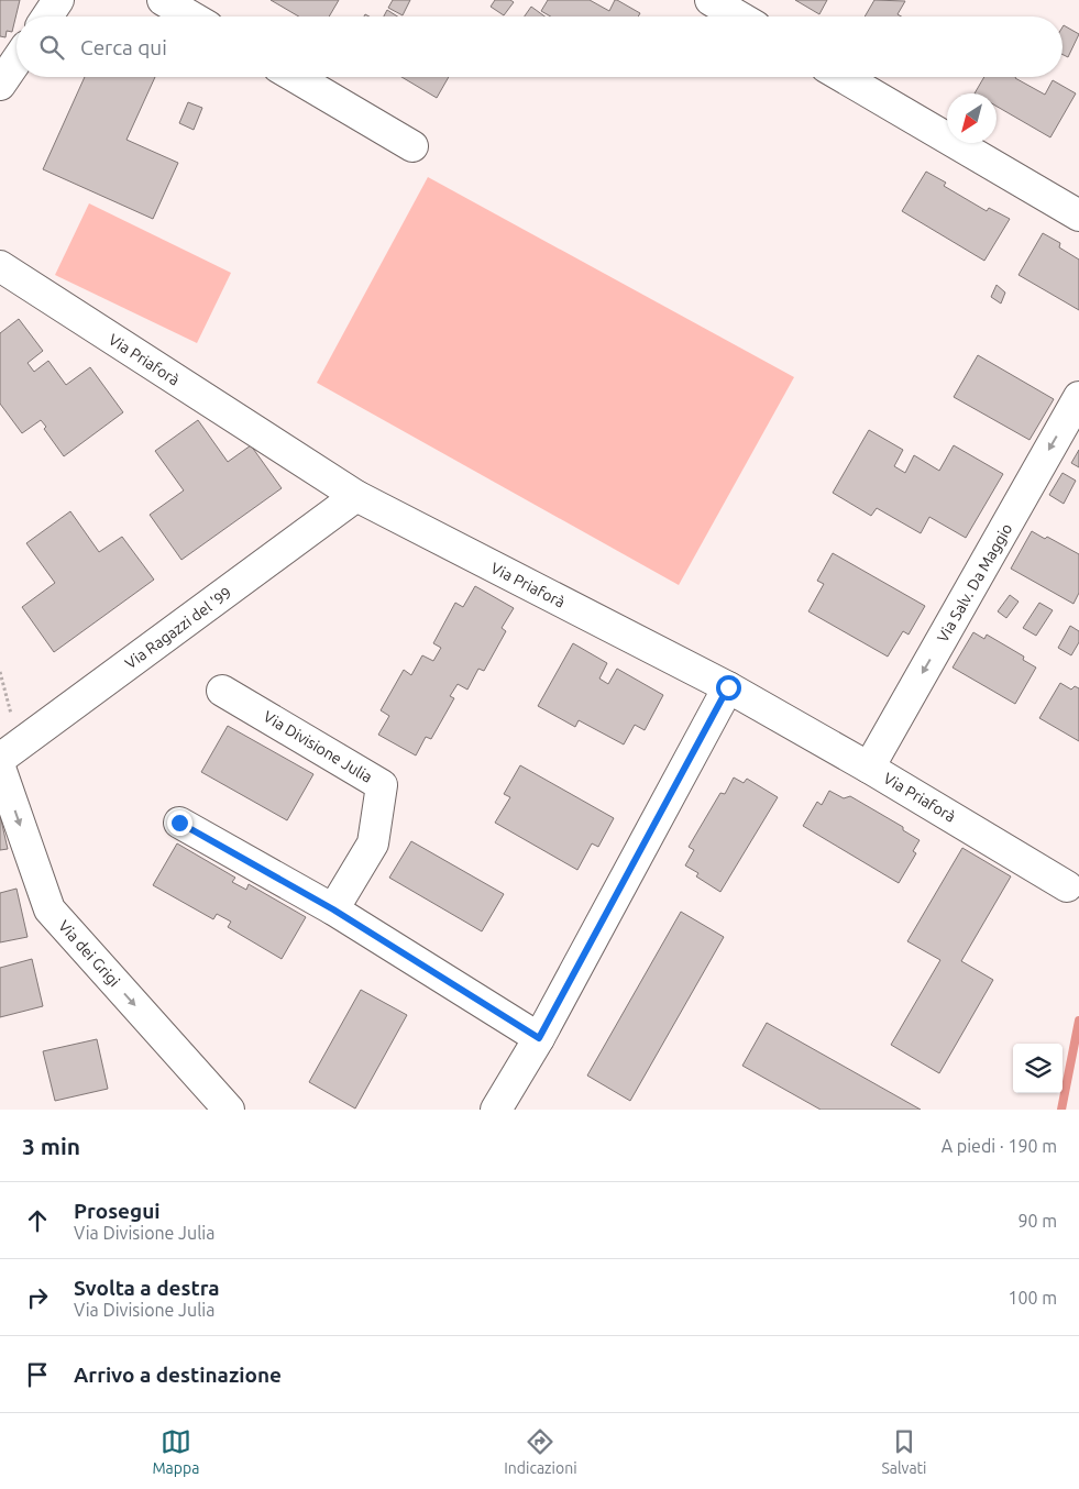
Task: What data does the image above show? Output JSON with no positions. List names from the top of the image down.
{
  "streets": {
    "street": [
      "Via Priaforà",
      "Via Salv. Da Maggio",
      "Via Ragazzi del '99",
      "Via Divisione Julia",
      "Via dei Grigi"
    ]
  },
  "crossings": [
    ["Via Priaforà", "Via Salv. Da Maggio"],
    ["Via Priaforà", "Via Ragazzi del '99"],
    ["Via Ragazzi del '99", "Via dei Grigi"]
  ],
  "one_way": ["Via Salv. Da Maggio", "Via dei Grigi"],
  "north": "bottom left",
  "page": {
    "search": "Cerca qui",
    "heading": ["3 min", "A piedi · 190 m"],
    "list": [
      ["Prosegui", "Via Divisione Julia", "90 m"],
      ["Svolta a destra", "Via Divisione Julia", "100 m"],
      "Arrivo a destinazione"
    ],
    "nav": ["Mappa", "Indicazioni", "Salvati"]
  }
}
